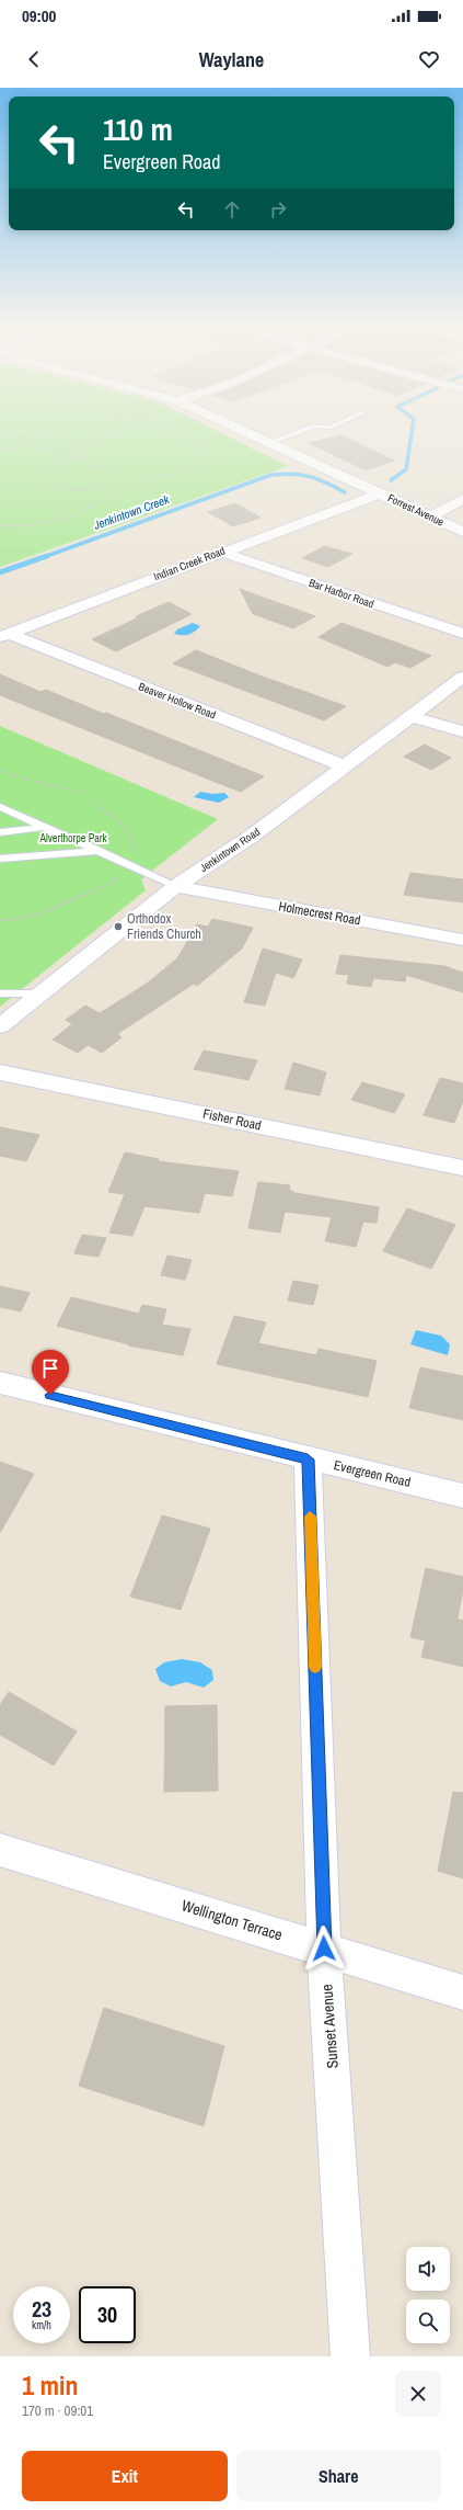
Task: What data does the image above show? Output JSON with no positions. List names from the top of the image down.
{
  "streets": {
    "street": [
      "Forrest Avenue",
      "Indian Creek Road",
      "Bar Harbor Road",
      "Beaver Hollow Road",
      "Jenkintown Road",
      "Holmecrest Road",
      "Fisher Road",
      "Evergreen Road",
      "Wellington Terrace",
      "Sunset Avenue"
    ]
  },
  "crossings": [
    ["Forrest Avenue", "Indian Creek Road"],
    ["Indian Creek Road", "Bar Harbor Road"],
    ["Indian Creek Road", "Beaver Hollow Road"],
    ["Beaver Hollow Road", "Jenkintown Road"],
    ["Jenkintown Road", "Holmecrest Road"],
    ["Evergreen Road", "Sunset Avenue"],
    ["Wellington Terrace", "Sunset Avenue"]
  ],
  "water": ["Jenkintown Creek"],
  "parks": ["Alverthorpe Park"],
  "places": ["Orthodox Friends Church"],
  "page": {
    "status": "09:00",
    "header": "Waylane",
    "turn": ["110 m", "Evergreen Road"],
    "speed": "23 km/h",
    "limit": "30",
    "heading": ["1 min", "170 m · 09:01"],
    "buttons": ["Exit", "Share"]
  }
}
